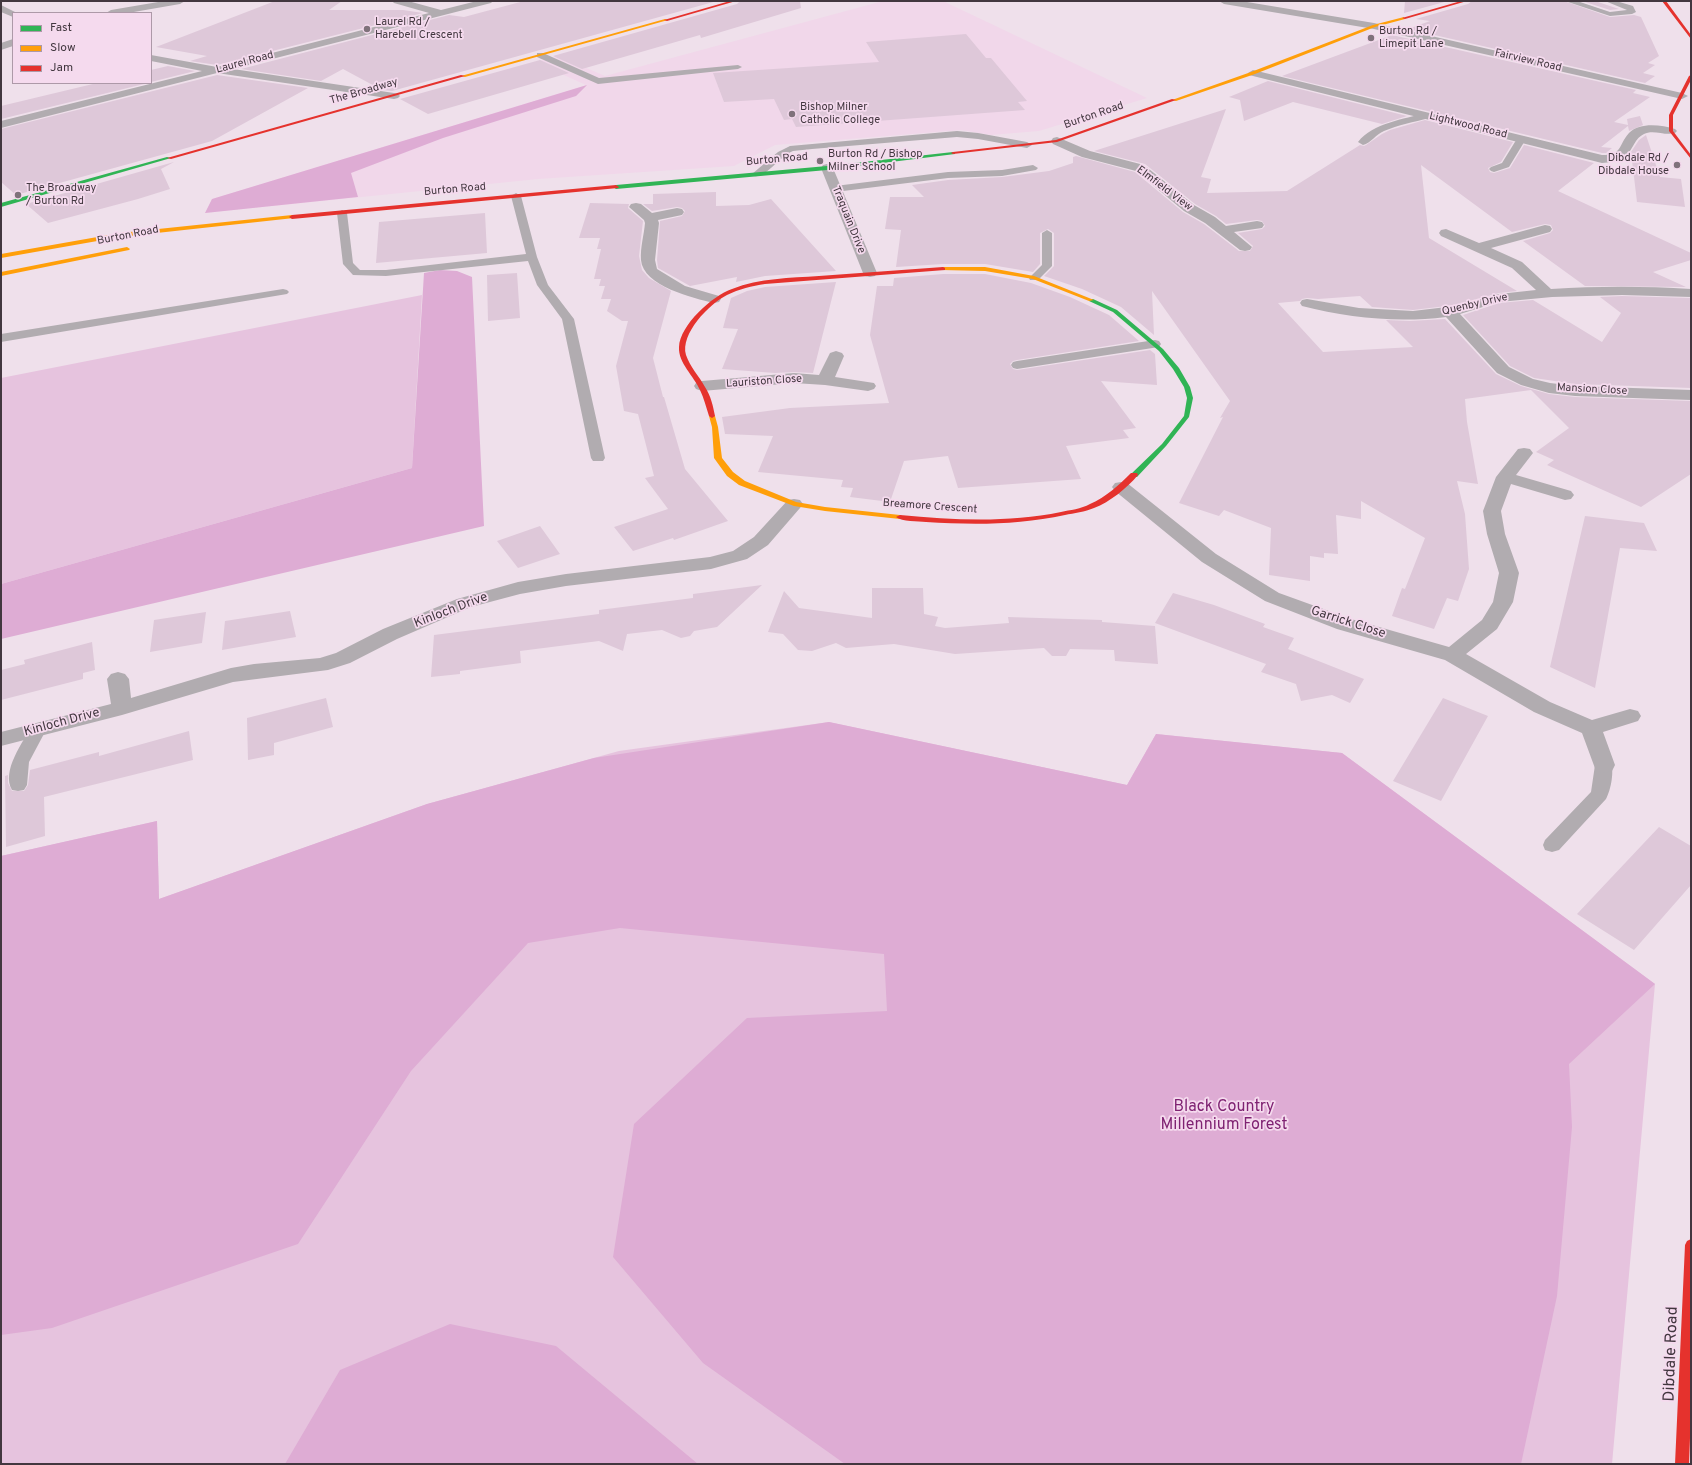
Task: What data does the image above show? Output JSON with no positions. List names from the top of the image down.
{
  "streets": {
    "main road": [
      "The Broadway",
      "Burton Road",
      "Breamore Crescent",
      "Dibdale Road"
    ],
    "street": [
      "Fairview Road",
      "Laurel Road",
      "Lightwood Road",
      "Elmfield View",
      "Traquain Drive",
      "Quenby Drive",
      "Lauriston Close",
      "Mansion Close",
      "Kinloch Drive",
      "Garrick Close"
    ]
  },
  "crossings": [
    ["Fairview Road", "Burton Road"],
    ["Burton Road", "Lightwood Road"],
    ["Burton Road", "Elmfield View"],
    ["Burton Road", "Traquain Drive"],
    ["Traquain Drive", "Breamore Crescent"],
    ["Quenby Drive", "Mansion Close"],
    ["Lauriston Close", "Breamore Crescent"],
    ["Breamore Crescent", "Kinloch Drive"],
    ["Breamore Crescent", "Garrick Close"]
  ],
  "parks": ["Black Country Millennium Forest"],
  "places": [
    "Laurel Rd / Harebell Crescent",
    "Burton Rd / Limepit Lane",
    "Bishop Milner Catholic College",
    "Burton Rd / Bishop Milner School",
    "Dibdale Rd / Dibdale House",
    "The Broadway / Burton Rd"
  ],
  "legend": ["Fast", "Slow", "Jam"]
}
